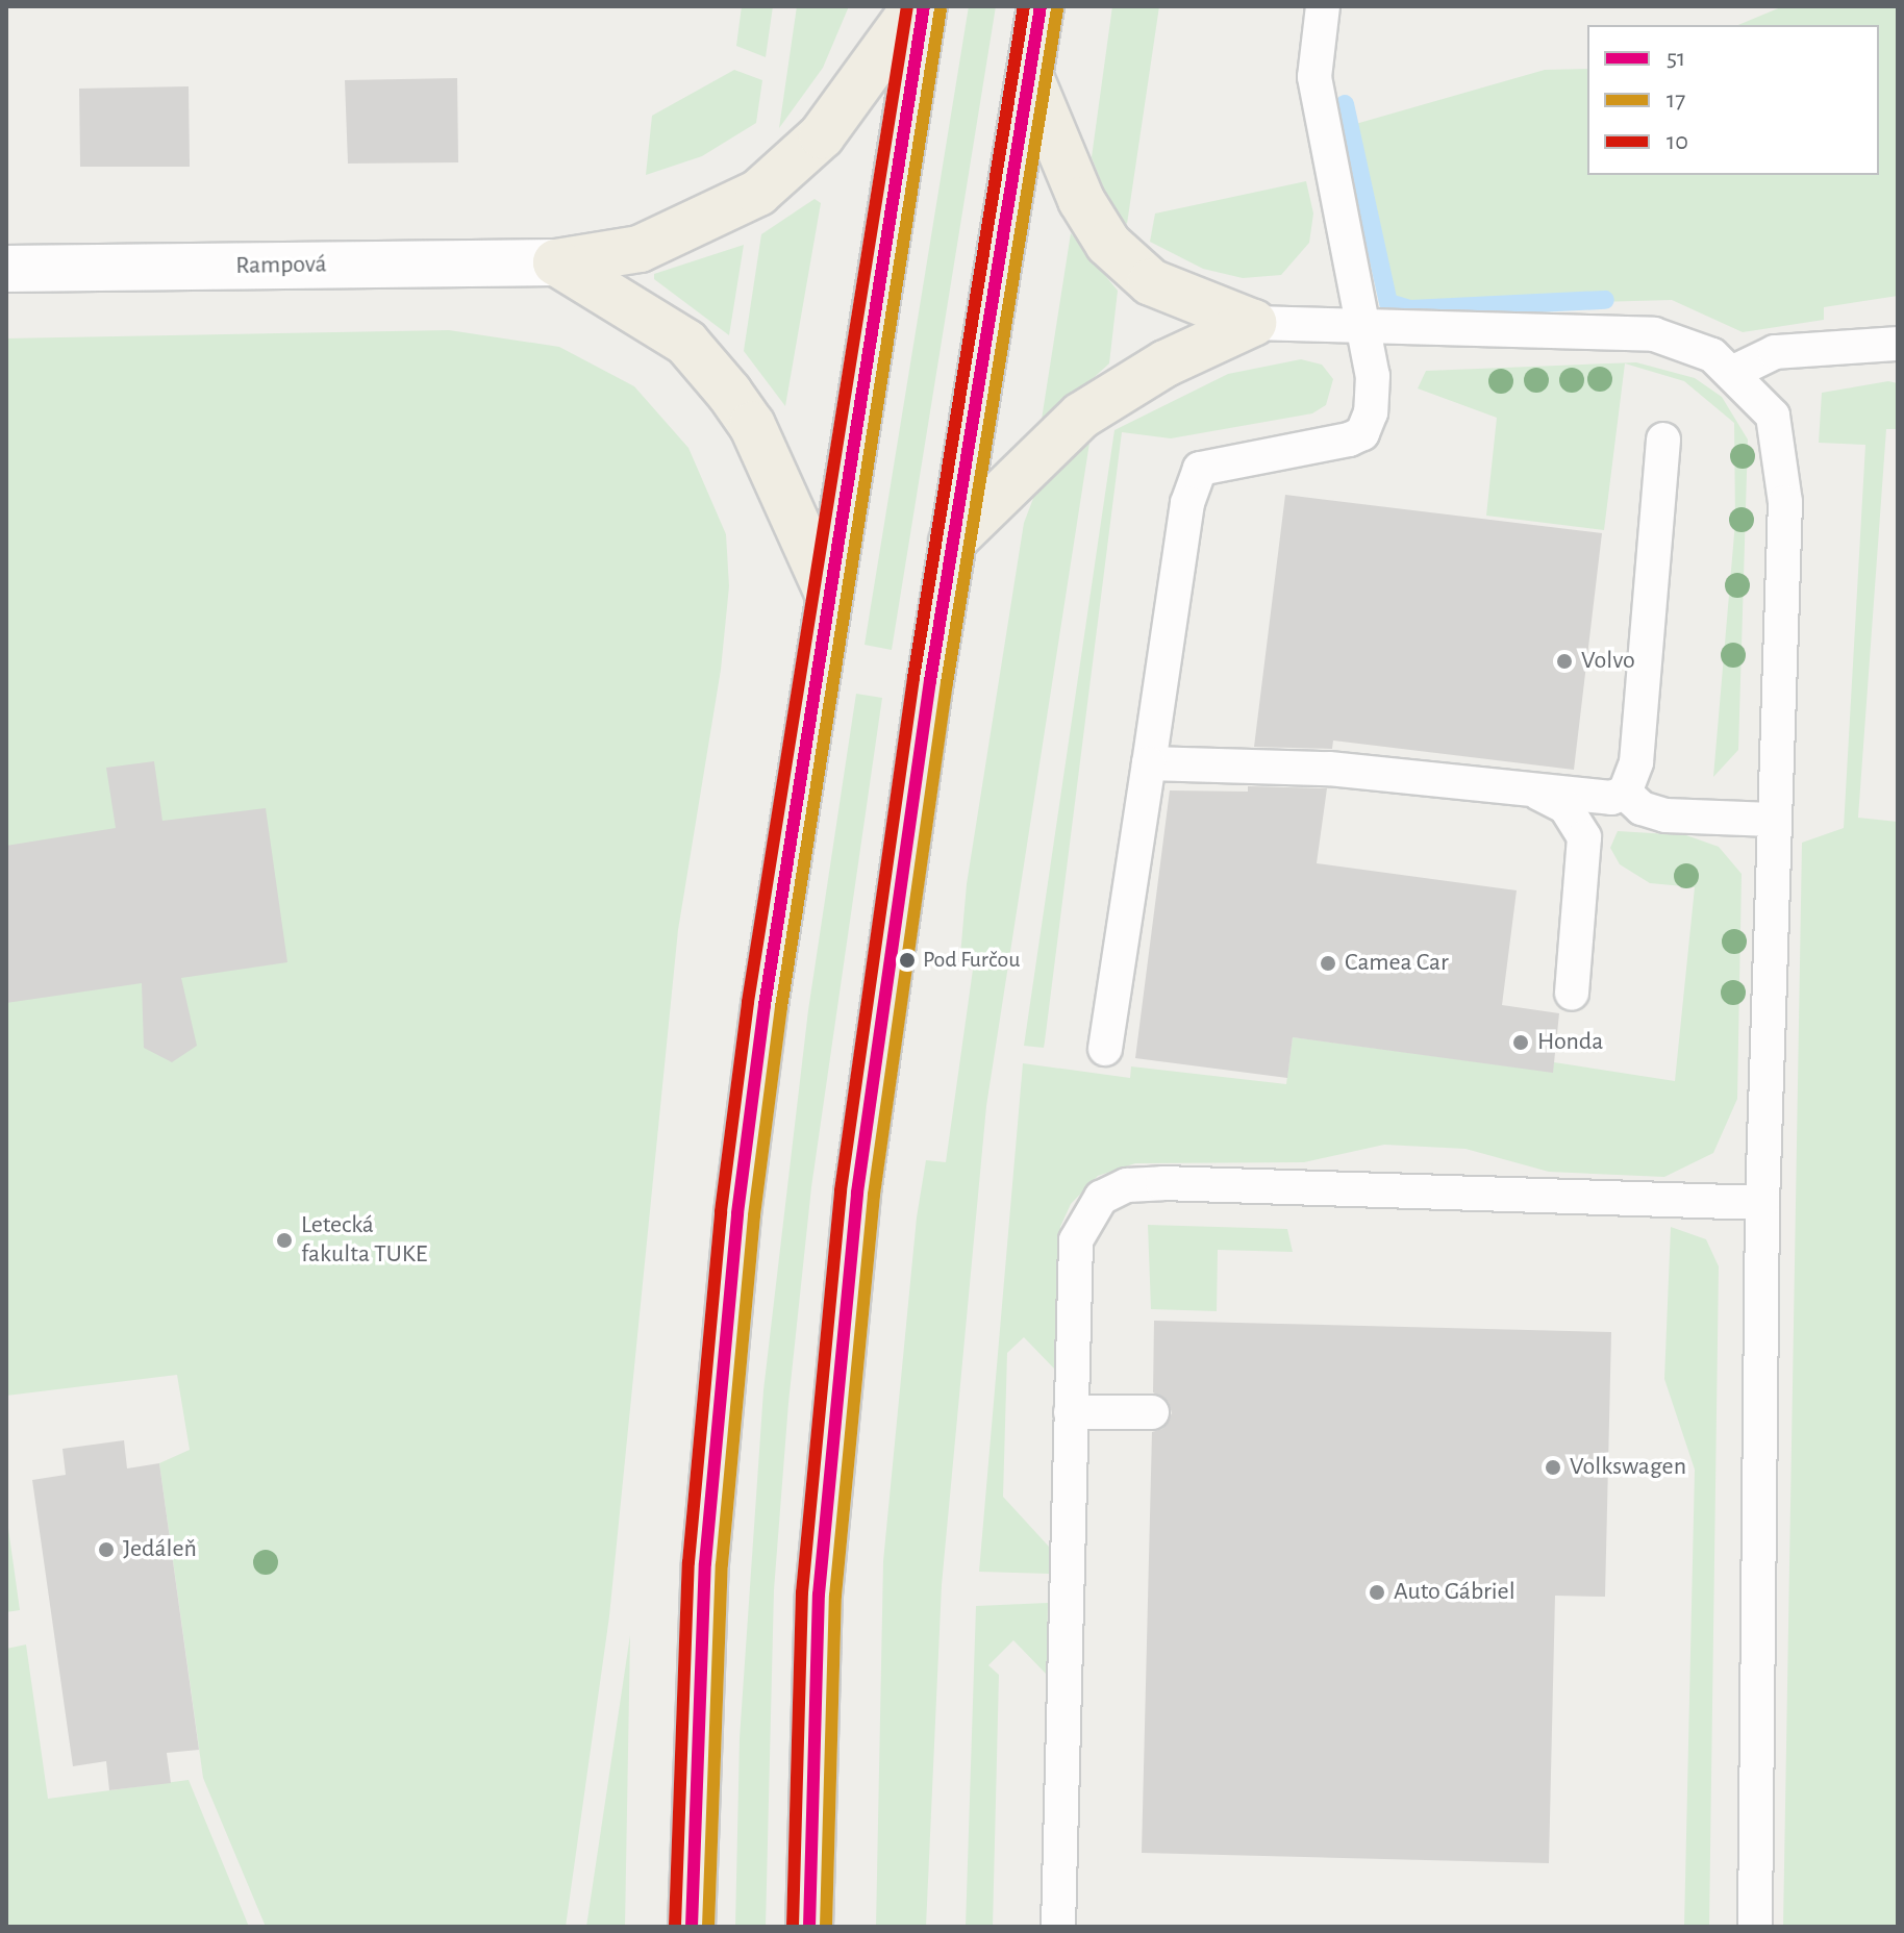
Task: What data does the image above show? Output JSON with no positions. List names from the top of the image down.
{
  "streets": {
    "street": ["Rampová"]
  },
  "places": [
    "Volvo",
    "Pod Furčou",
    "Camea Car",
    "Honda",
    "Letecká fakulta TUKE",
    "Volkswagen",
    "Jedáleň",
    "Auto Gábriel"
  ],
  "lines": ["transit line 51", "transit line 10", "transit line 17"],
  "legend": ["51", "17", "10"]
}
